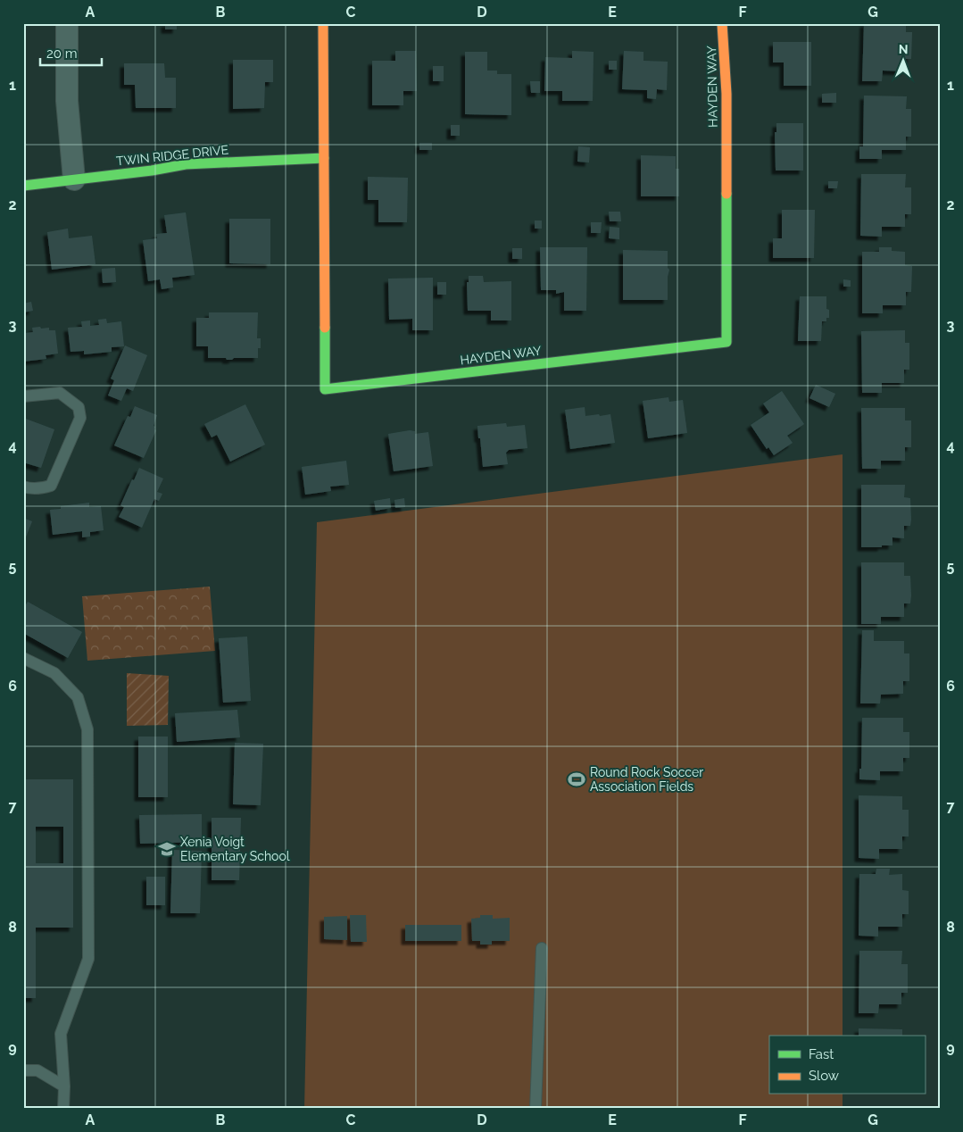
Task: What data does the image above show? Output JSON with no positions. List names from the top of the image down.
{
  "streets": {
    "street": ["HAYDEN WAY", "TWIN RIDGE DRIVE"]
  },
  "crossings": [
    ["HAYDEN WAY", "TWIN RIDGE DRIVE"]
  ],
  "places": {
    "sports": ["Round Rock Soccer Association Fields"],
    "school or university": ["Xenia Voigt Elementary School"]
  },
  "legend": ["Fast", "Slow"],
  "scale_bar": "20 m",
  "north": "top",
  "grid": {
    "columns": [
      "A",
      "B",
      "C",
      "D",
      "E",
      "F",
      "G"
    ],
    "rows": [
      "1",
      "2",
      "3",
      "4",
      "5",
      "6",
      "7",
      "8",
      "9"
    ]
  }
}
